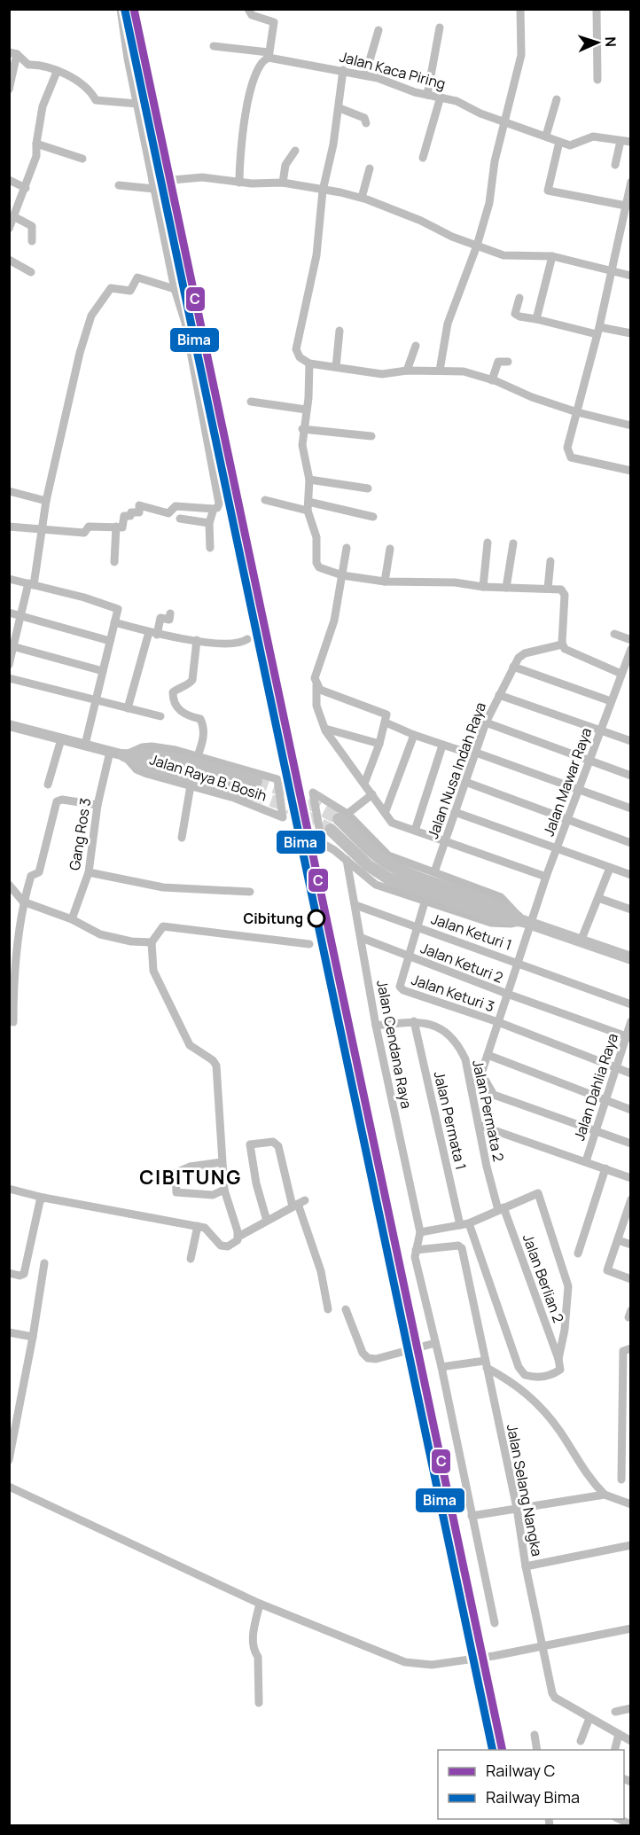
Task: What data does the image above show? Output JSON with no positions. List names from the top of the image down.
{
  "streets": {
    "street": [
      "Jalan Kaca Piring",
      "Jalan Nusa Indah Raya",
      "Jalan Raya B. Bosih",
      "Jalan Mawar Raya",
      "Gang Ros 3",
      "Jalan Keturi 1",
      "Jalan Keturi 2",
      "Jalan Keturi 3",
      "Jalan Cendana Raya",
      "Jalan Dahlia Raya",
      "Jalan Permata 2",
      "Jalan Permata 1",
      "Jalan Berlian 2",
      "Jalan Selang Nangka"
    ]
  },
  "crossings": [
    ["Jalan Raya B. Bosih", "Gang Ros 3"],
    ["Jalan Mawar Raya", "Jalan Keturi 1"],
    ["Jalan Mawar Raya", "Jalan Keturi 2"],
    ["Jalan Mawar Raya", "Jalan Keturi 3"],
    ["Jalan Mawar Raya", "Jalan Permata 2"],
    ["Jalan Keturi 1", "Jalan Cendana Raya"],
    ["Jalan Keturi 2", "Jalan Keturi 3"],
    ["Jalan Keturi 2", "Jalan Cendana Raya"],
    ["Jalan Keturi 2", "Jalan Dahlia Raya"],
    ["Jalan Cendana Raya", "Jalan Permata 2"],
    ["Jalan Permata 2", "Jalan Permata 1"],
    ["Jalan Permata 2", "Jalan Berlian 2"]
  ],
  "districts": ["CIBITUNG"],
  "places": ["Cibitung"],
  "lines": ["rail line C", "rail line Bima"],
  "legend": ["Railway C", "Railway Bima"],
  "north": "right"
}
